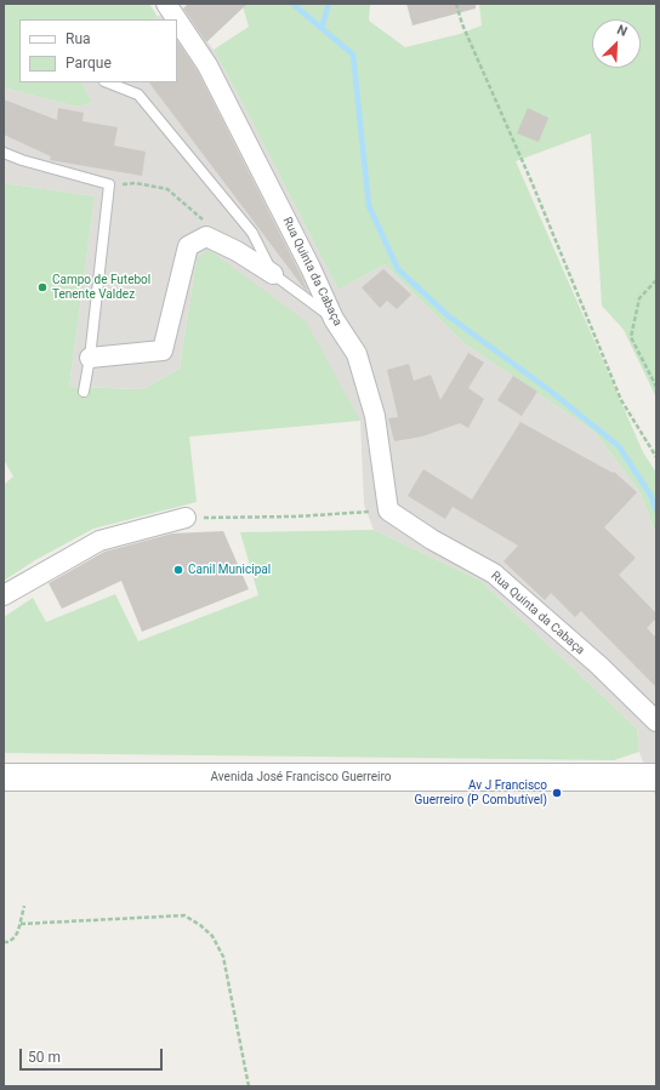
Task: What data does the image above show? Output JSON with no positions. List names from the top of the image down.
{
  "streets": {
    "main road": ["Avenida José Francisco Guerreiro"],
    "street": ["Rua Quinta da Cabaça"]
  },
  "places": ["Campo de Futebol Tenente Valdez", "Canil Municipal", "Av J Francisco Guerreiro (P Combutível)"],
  "legend": ["Rua", "Parque"],
  "scale_bar": "50 m",
  "north": "top right"
}
